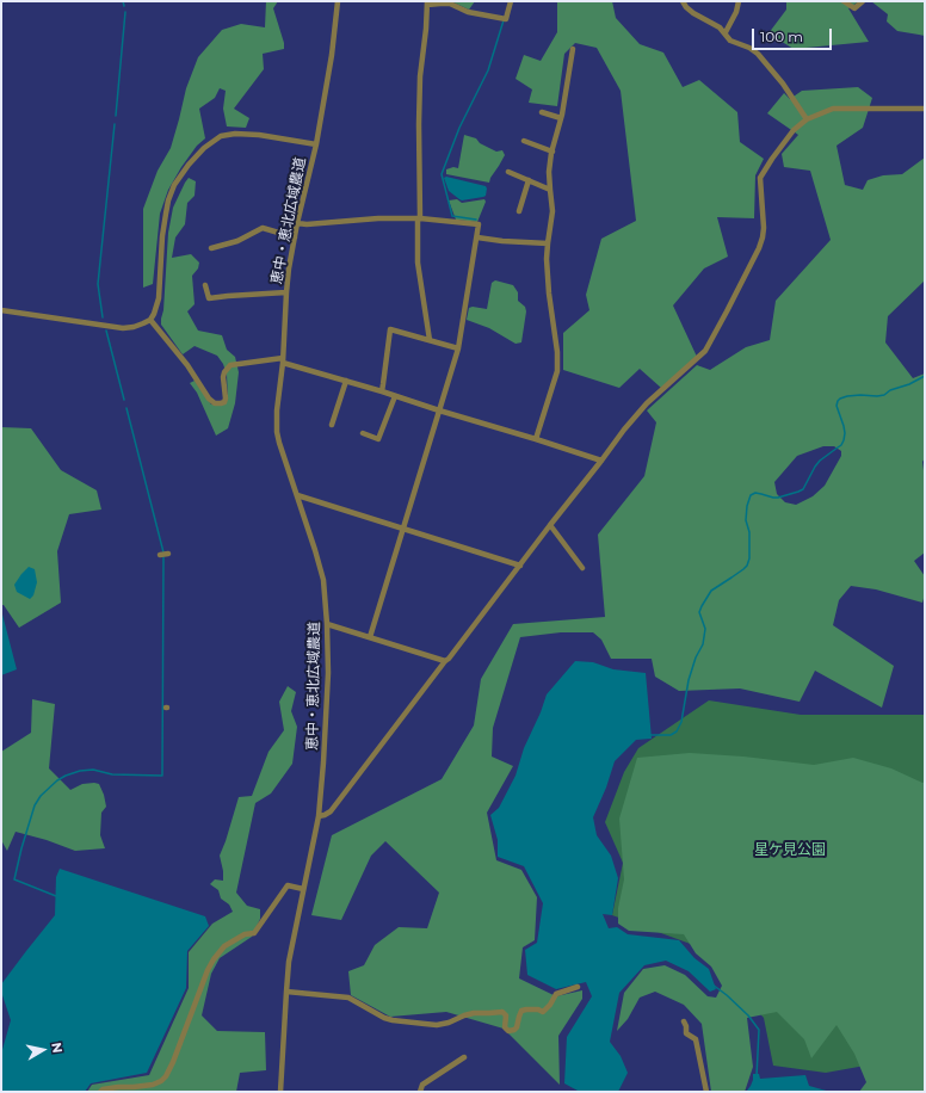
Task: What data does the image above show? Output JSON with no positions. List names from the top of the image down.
{
  "streets": {
    "street": ["恵中・恵北広域農道"]
  },
  "parks": ["星ケ見公園"],
  "scale_bar": "100 m",
  "north": "right"
}
